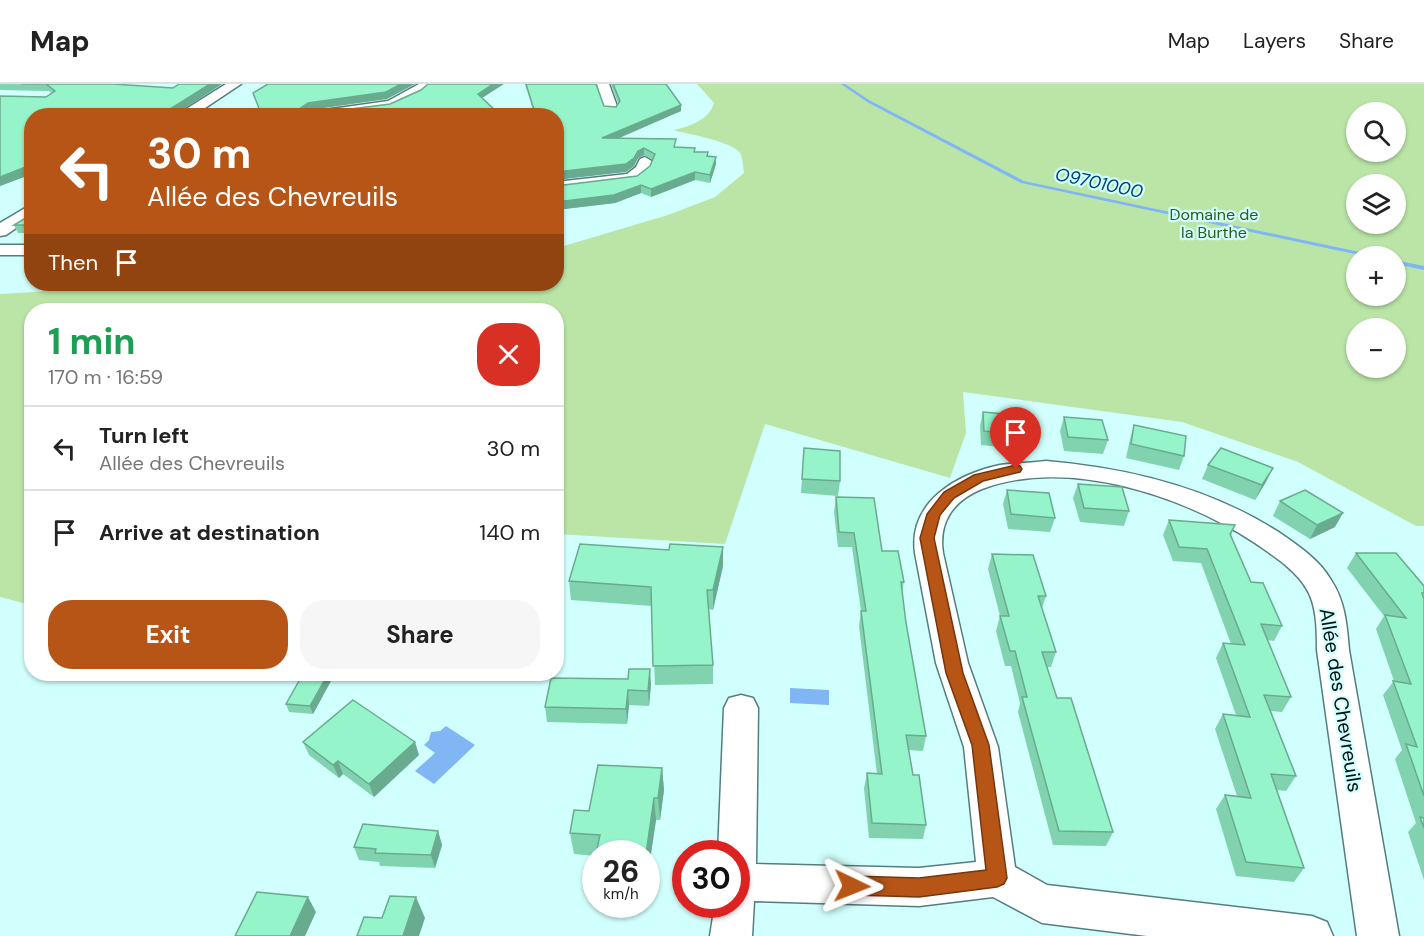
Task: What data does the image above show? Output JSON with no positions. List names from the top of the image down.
{
  "streets": {
    "street": ["Allée des Chevreuils"]
  },
  "water": ["O9701000"],
  "parks": ["Domaine de la Burthe"],
  "page": {
    "header": "Map",
    "nav": ["Map", "Layers", "Share"],
    "map_buttons": ["+", "−"],
    "turn": ["30 m", "Allée des Chevreuils"],
    "then": "Then",
    "heading": ["1 min", "170 m · 16:59"],
    "list": [
      {
        "name": "Turn left",
        "note": "Allée des Chevreuils",
        "value": "30 m"
      },
      {
        "name": "Arrive at destination",
        "value": "140 m"
      }
    ],
    "buttons": ["Exit", "Share"],
    "speed": "26 km/h",
    "limit": "30"
  }
}
